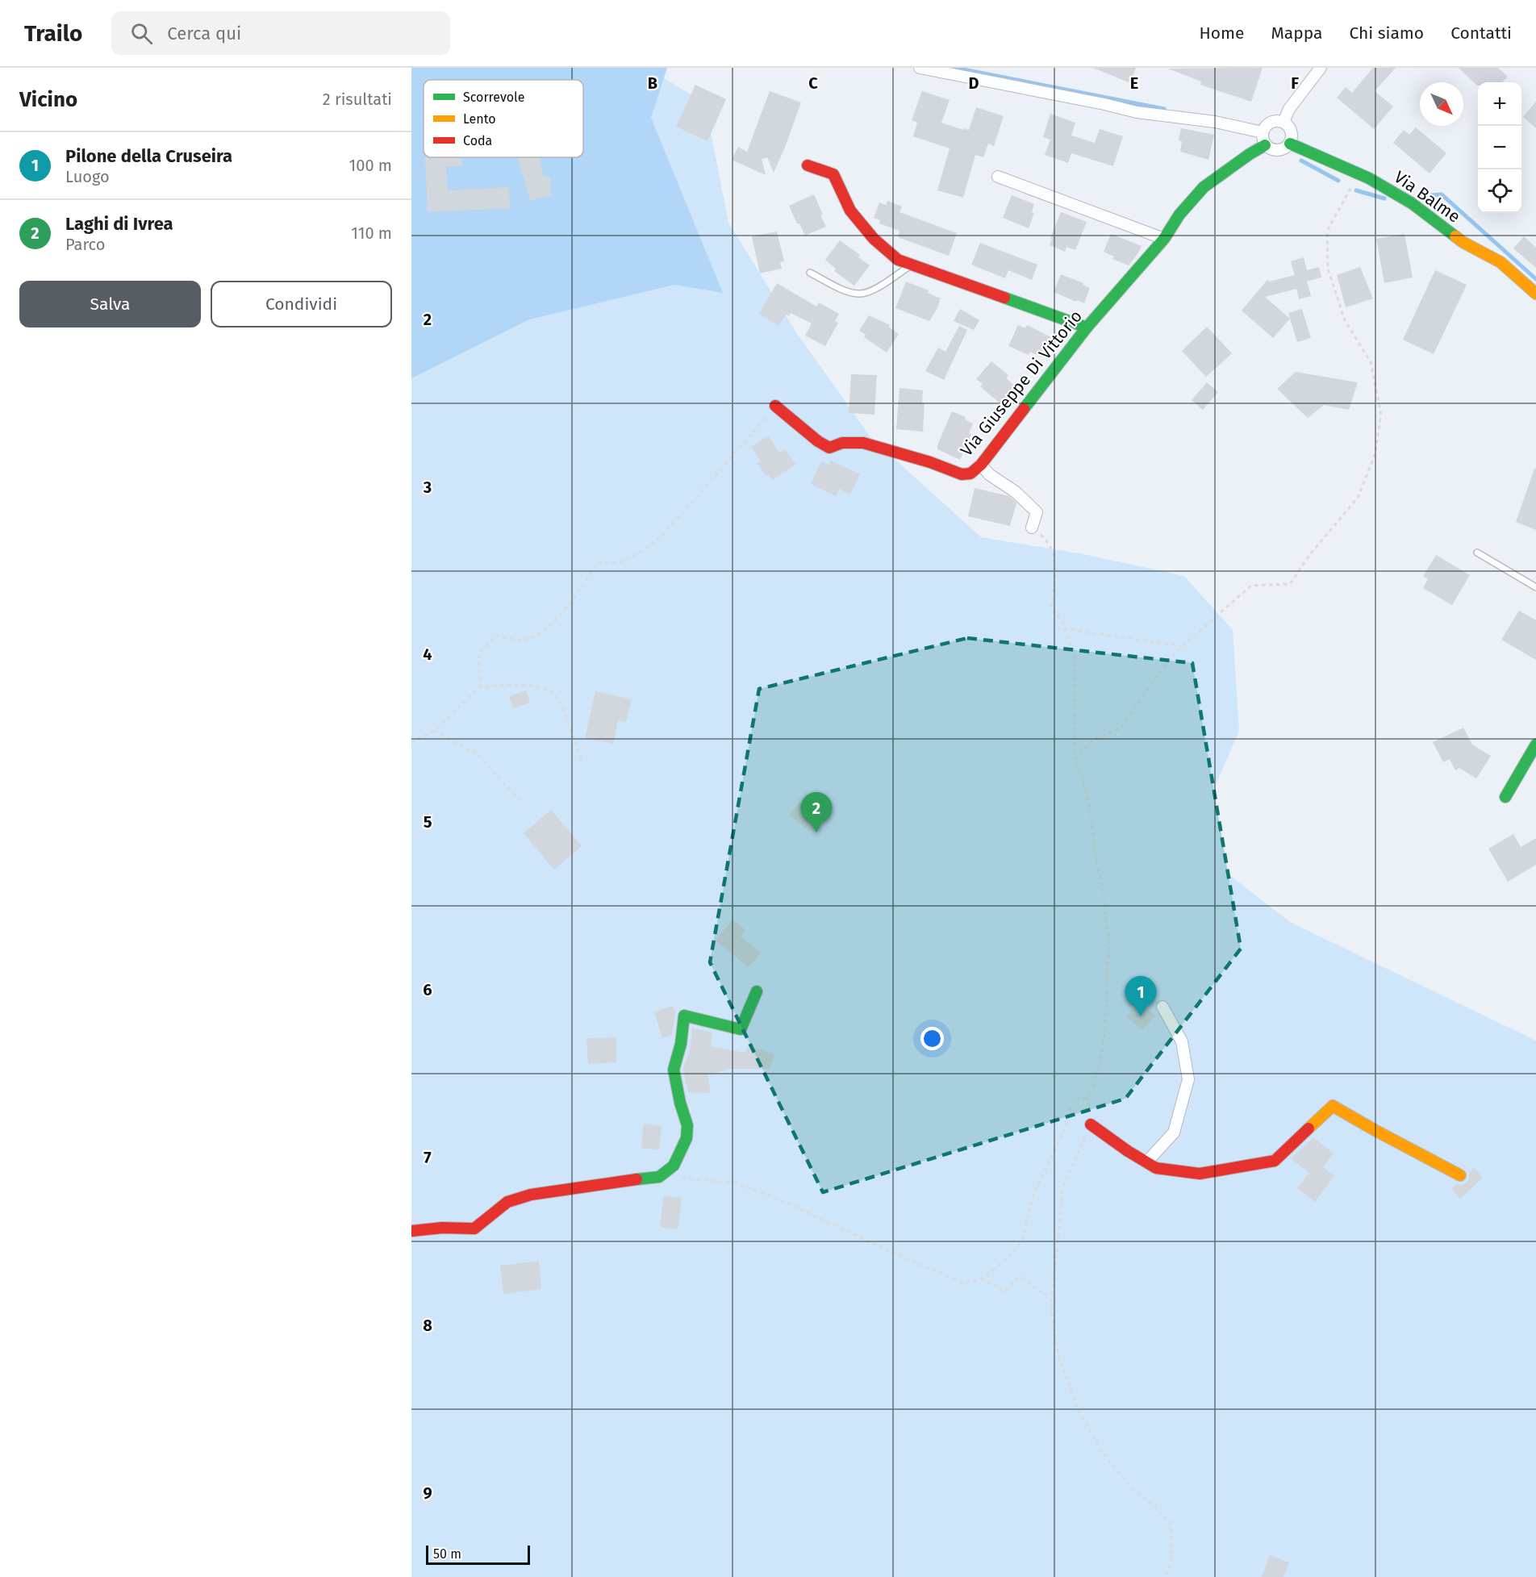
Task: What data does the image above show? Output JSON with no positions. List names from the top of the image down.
{
  "streets": {
    "street": ["Via Balme", "Via Giuseppe Di Vittorio"]
  },
  "crossings": [
    ["Via Balme", "Via Giuseppe Di Vittorio"]
  ],
  "legend": ["Scorrevole", "Lento", "Coda"],
  "scale_bar": "50 m",
  "north": "bottom right",
  "page": {
    "header": "Trailo",
    "search": "Cerca qui",
    "nav": [
      "Home",
      "Mappa",
      "Chi siamo",
      "Contatti"
    ],
    "heading": ["Vicino", "2 risultati"],
    "map_buttons": ["+", "−"],
    "list": [
      {
        "mark": "1",
        "name": "Pilone della Cruseira",
        "note": "Luogo",
        "value": "100 m"
      },
      {
        "mark": "2",
        "name": "Laghi di Ivrea",
        "note": "Parco",
        "value": "110 m"
      }
    ],
    "buttons": ["Salva", "Condividi"],
    "pins": ["2", "1"],
    "scale": "50 m"
  },
  "grid": {
    "columns": [
      "B",
      "C",
      "D",
      "E",
      "F"
    ],
    "rows": [
      "2",
      "3",
      "4",
      "5",
      "6",
      "7",
      "8",
      "9"
    ]
  }
}
